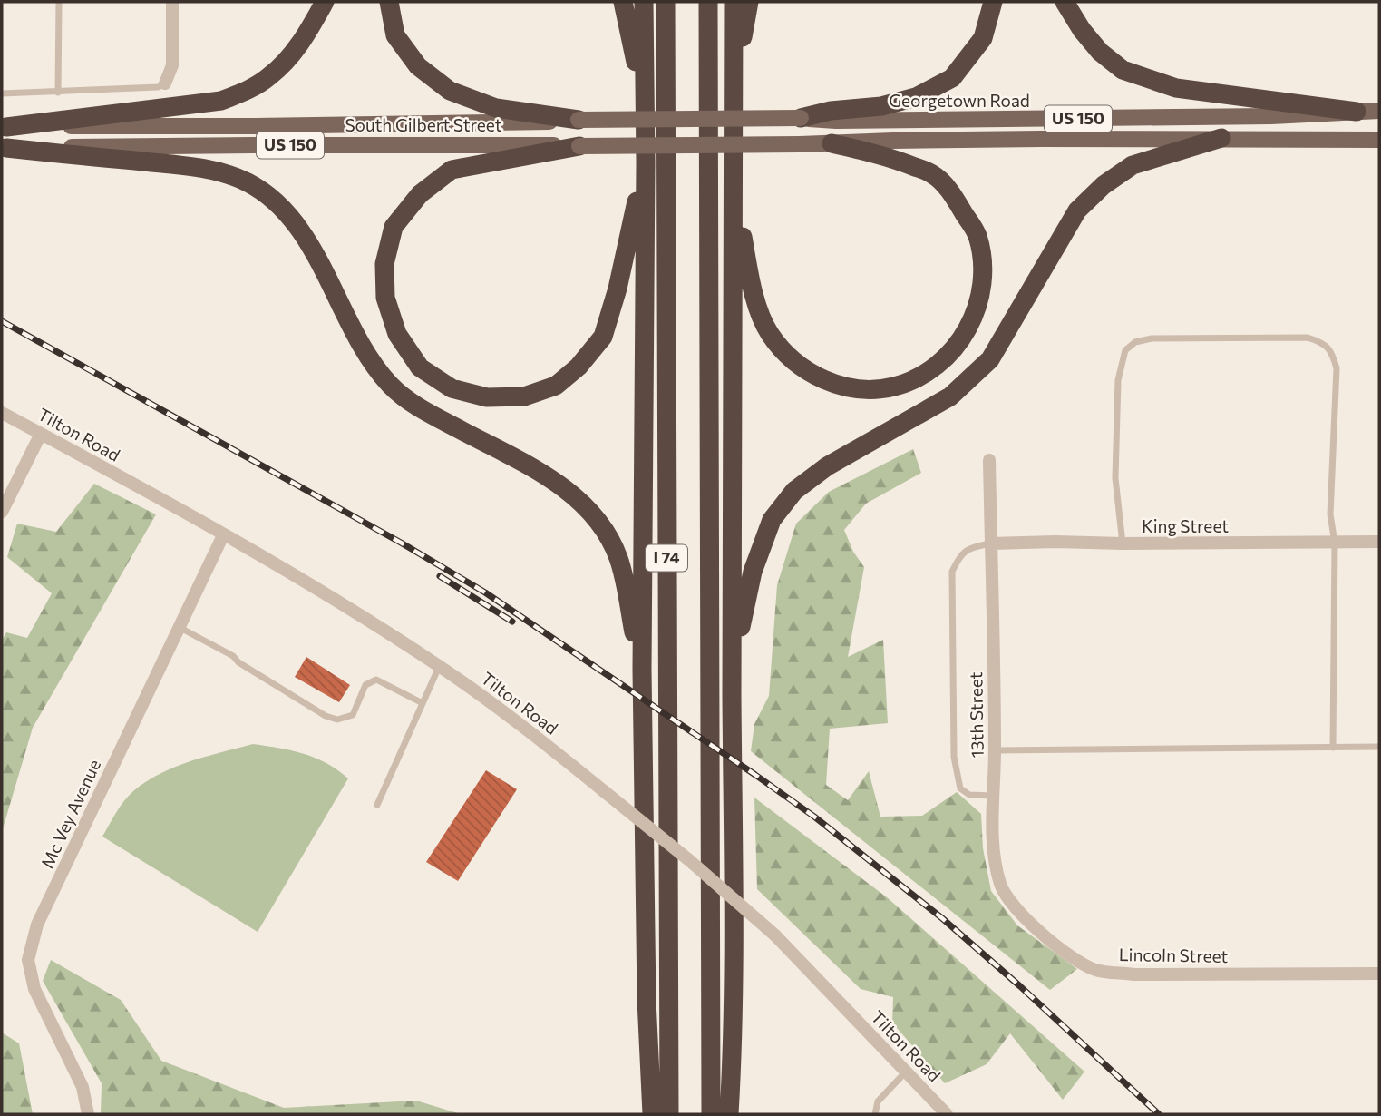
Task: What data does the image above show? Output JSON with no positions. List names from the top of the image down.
{
  "streets": {
    "highway": ["I 74"],
    "main road": ["Georgetown Road", "US 150", "South Gilbert Street"],
    "street": [
      "Tilton Road",
      "King Street",
      "13th Street",
      "Mc Vey Avenue",
      "Lincoln Street"
    ]
  },
  "crossings": [
    ["Georgetown Road", "South Gilbert Street"],
    ["US 150", "South Gilbert Street"],
    ["Tilton Road", "Mc Vey Avenue"],
    ["King Street", "13th Street"],
    ["13th Street", "Lincoln Street"]
  ]
}
